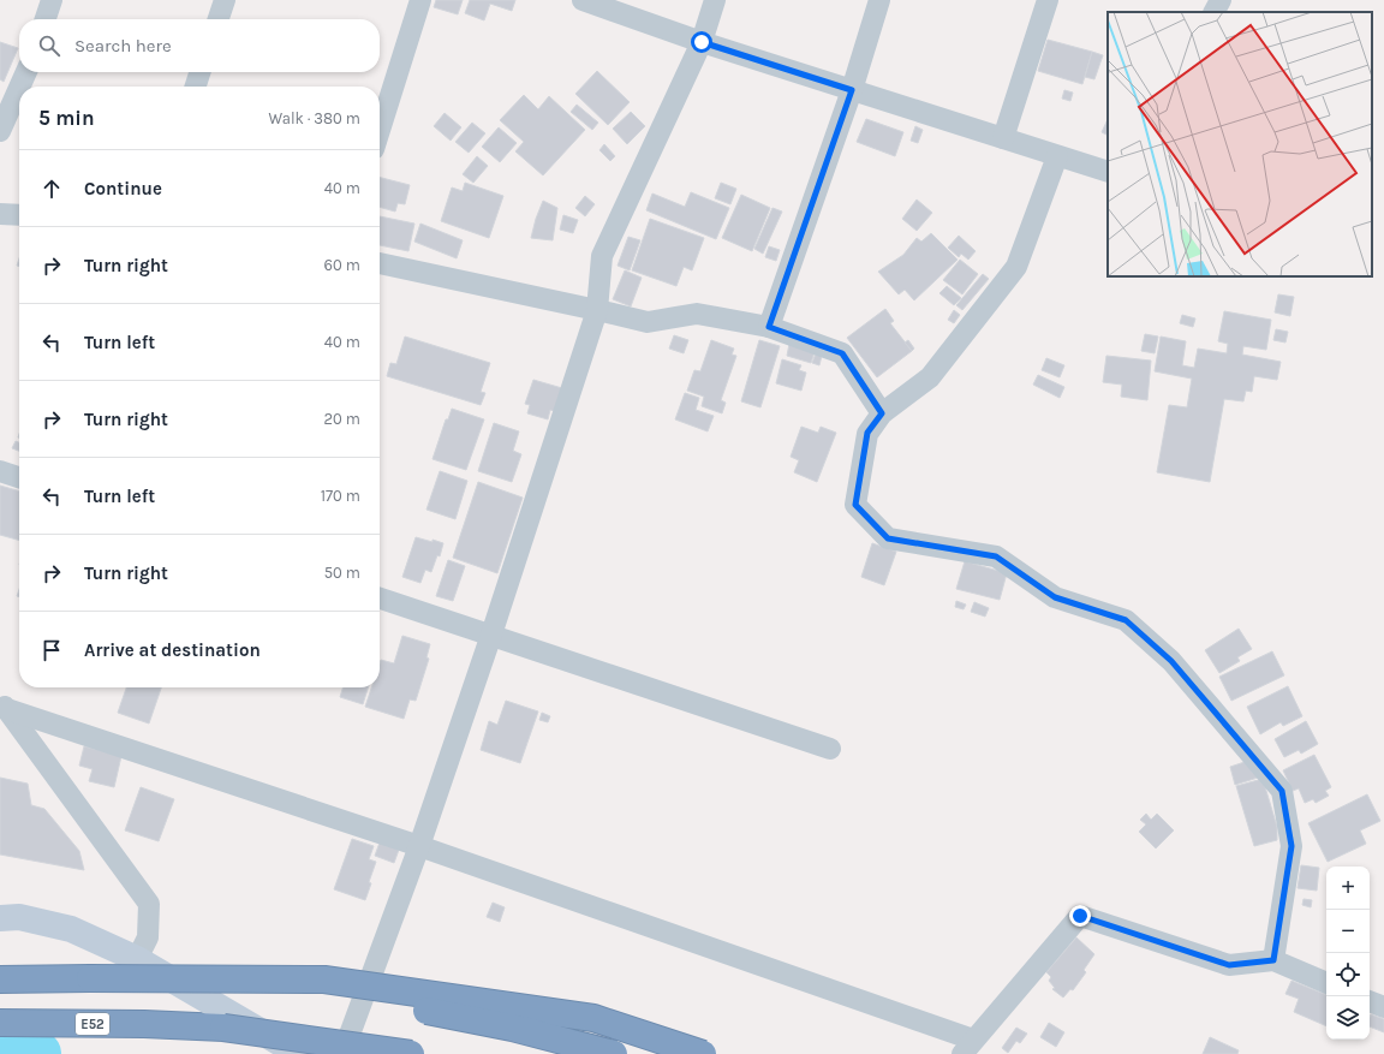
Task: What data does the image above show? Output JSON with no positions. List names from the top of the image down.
{
  "streets": {
    "highway": ["E52"]
  },
  "page": {
    "search": "Search here",
    "heading": ["5 min", "Walk · 380 m"],
    "list": [
      ["Continue", "40 m"],
      ["Turn right", "60 m"],
      ["Turn left", "40 m"],
      ["Turn right", "20 m"],
      ["Turn left", "170 m"],
      ["Turn right", "50 m"],
      "Arrive at destination"
    ],
    "map_buttons": ["+", "−"]
  }
}
